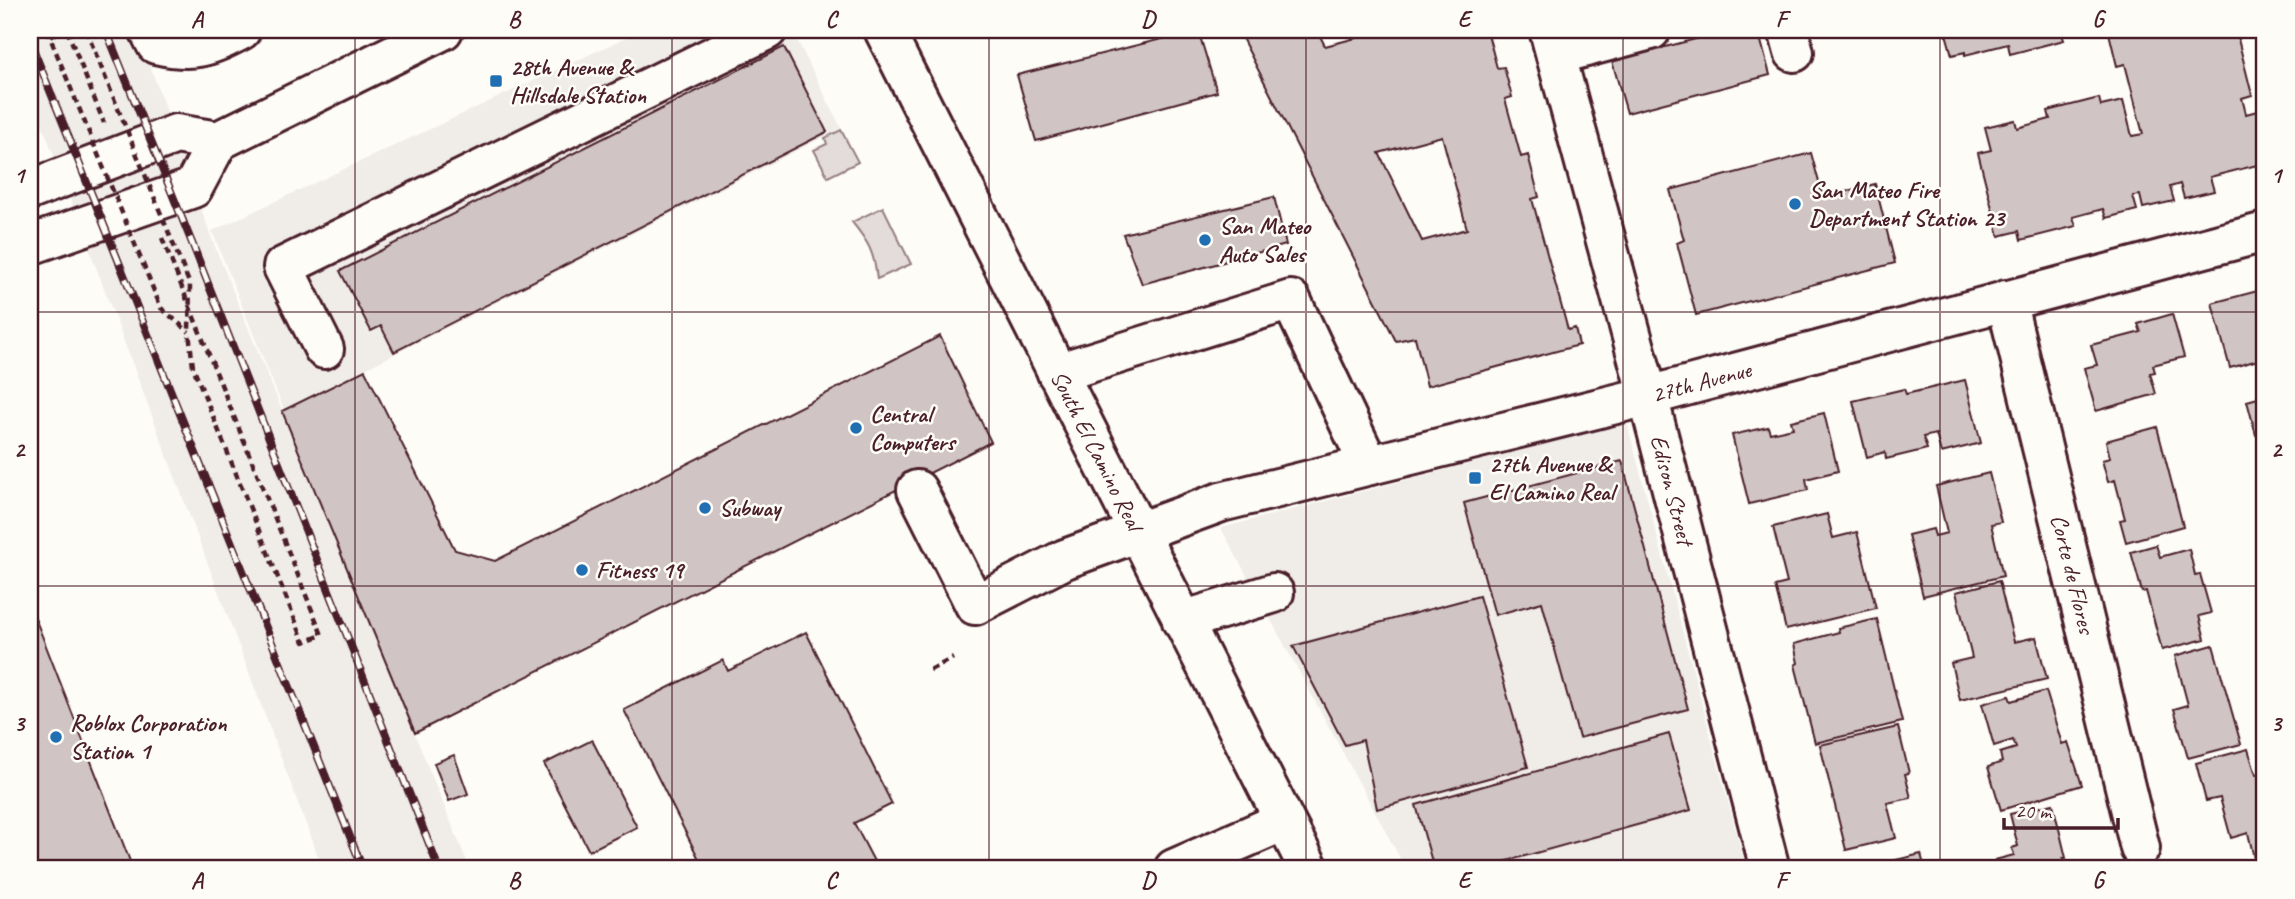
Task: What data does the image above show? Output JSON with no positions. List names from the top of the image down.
{
  "streets": {
    "street": [
      "27th Avenue",
      "South El Camino Real",
      "Edison Street",
      "Corte de Flores"
    ]
  },
  "crossings": [
    ["27th Avenue", "South El Camino Real"],
    ["27th Avenue", "Edison Street"],
    ["27th Avenue", "Corte de Flores"]
  ],
  "places": {
    "transit": ["28th Avenue & Hillsdale Station", "27th Avenue & El Camino Real"],
    "other": [
      "San Mateo Fire Department Station 23",
      "San Mateo Auto Sales",
      "Central Computers",
      "Subway",
      "Fitness 19",
      "Roblox Corporation Station 1"
    ]
  },
  "scale_bar": "20 m",
  "grid": {
    "columns": [
      "A",
      "B",
      "C",
      "D",
      "E",
      "F",
      "G"
    ],
    "rows": ["1", "2", "3"]
  }
}
